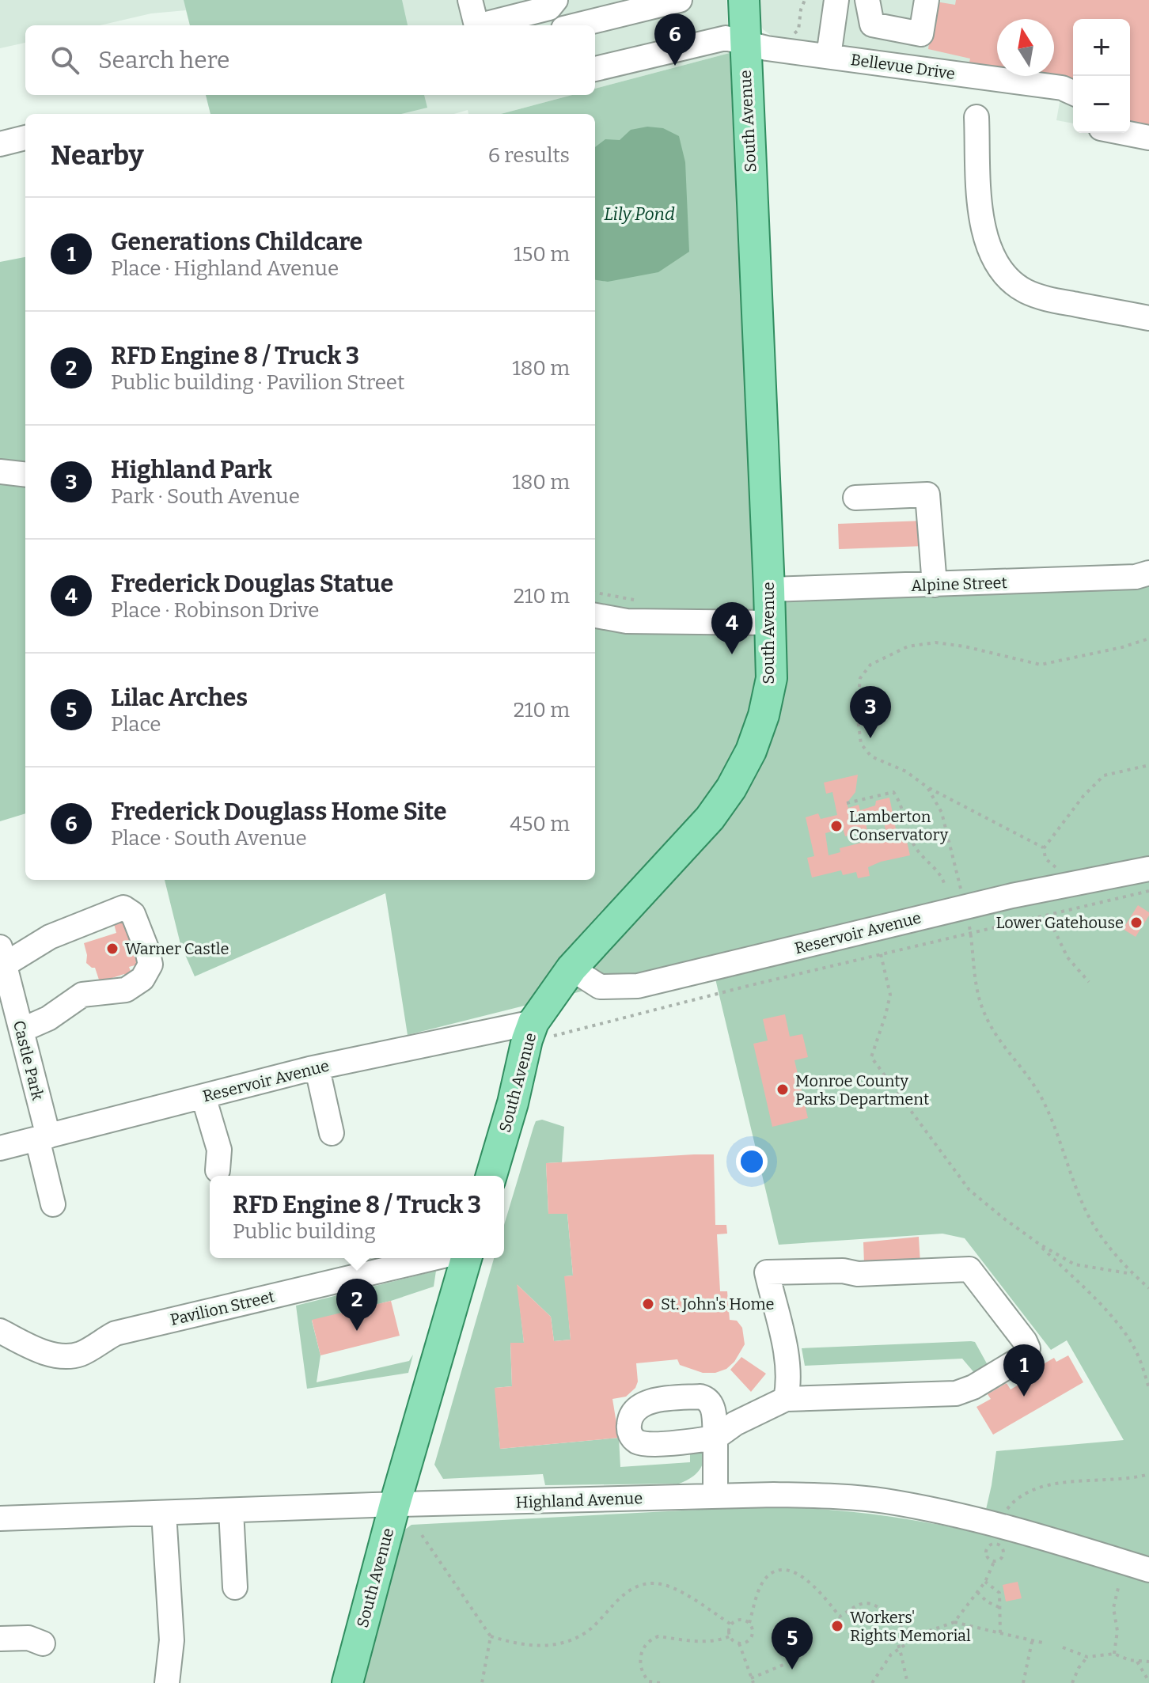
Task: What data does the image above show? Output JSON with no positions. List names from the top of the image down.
{
  "streets": {
    "main road": ["South Avenue"],
    "street": [
      "Bellevue Drive",
      "Alpine Street",
      "Reservoir Avenue",
      "Castle Park",
      "Pavilion Street",
      "Highland Avenue"
    ]
  },
  "crossings": [
    ["Bellevue Drive", "South Avenue"],
    ["South Avenue", "Alpine Street"],
    ["South Avenue", "Reservoir Avenue"],
    ["South Avenue", "Highland Avenue"],
    ["Reservoir Avenue", "Castle Park"]
  ],
  "water": ["Lily Pond"],
  "places": [
    "Lamberton Conservatory",
    "Lower Gatehouse",
    "Warner Castle",
    "Monroe County Parks Department",
    "St. John's Home",
    "Workers' Rights Memorial"
  ],
  "north": "top",
  "page": {
    "pins": [
      "6",
      "4",
      "3",
      "2",
      "1",
      "5"
    ],
    "map_buttons": ["+", "−"],
    "search": "Search here",
    "heading": ["Nearby", "6 results"],
    "list": [
      {
        "mark": "1",
        "name": "Generations Childcare",
        "note": "Place · Highland Avenue",
        "value": "150 m"
      },
      {
        "mark": "2",
        "name": "RFD Engine 8 / Truck 3",
        "note": "Public building · Pavilion Street",
        "value": "180 m"
      },
      {
        "mark": "3",
        "name": "Highland Park",
        "note": "Park · South Avenue",
        "value": "180 m"
      },
      {
        "mark": "4",
        "name": "Frederick Douglas Statue",
        "note": "Place · Robinson Drive",
        "value": "210 m"
      },
      {
        "mark": "5",
        "name": "Lilac Arches",
        "note": "Place",
        "value": "210 m"
      },
      {
        "mark": "6",
        "name": "Frederick Douglass Home Site",
        "note": "Place · South Avenue",
        "value": "450 m"
      }
    ],
    "popup": ["RFD Engine 8 / Truck 3", "Public building"]
  }
}
